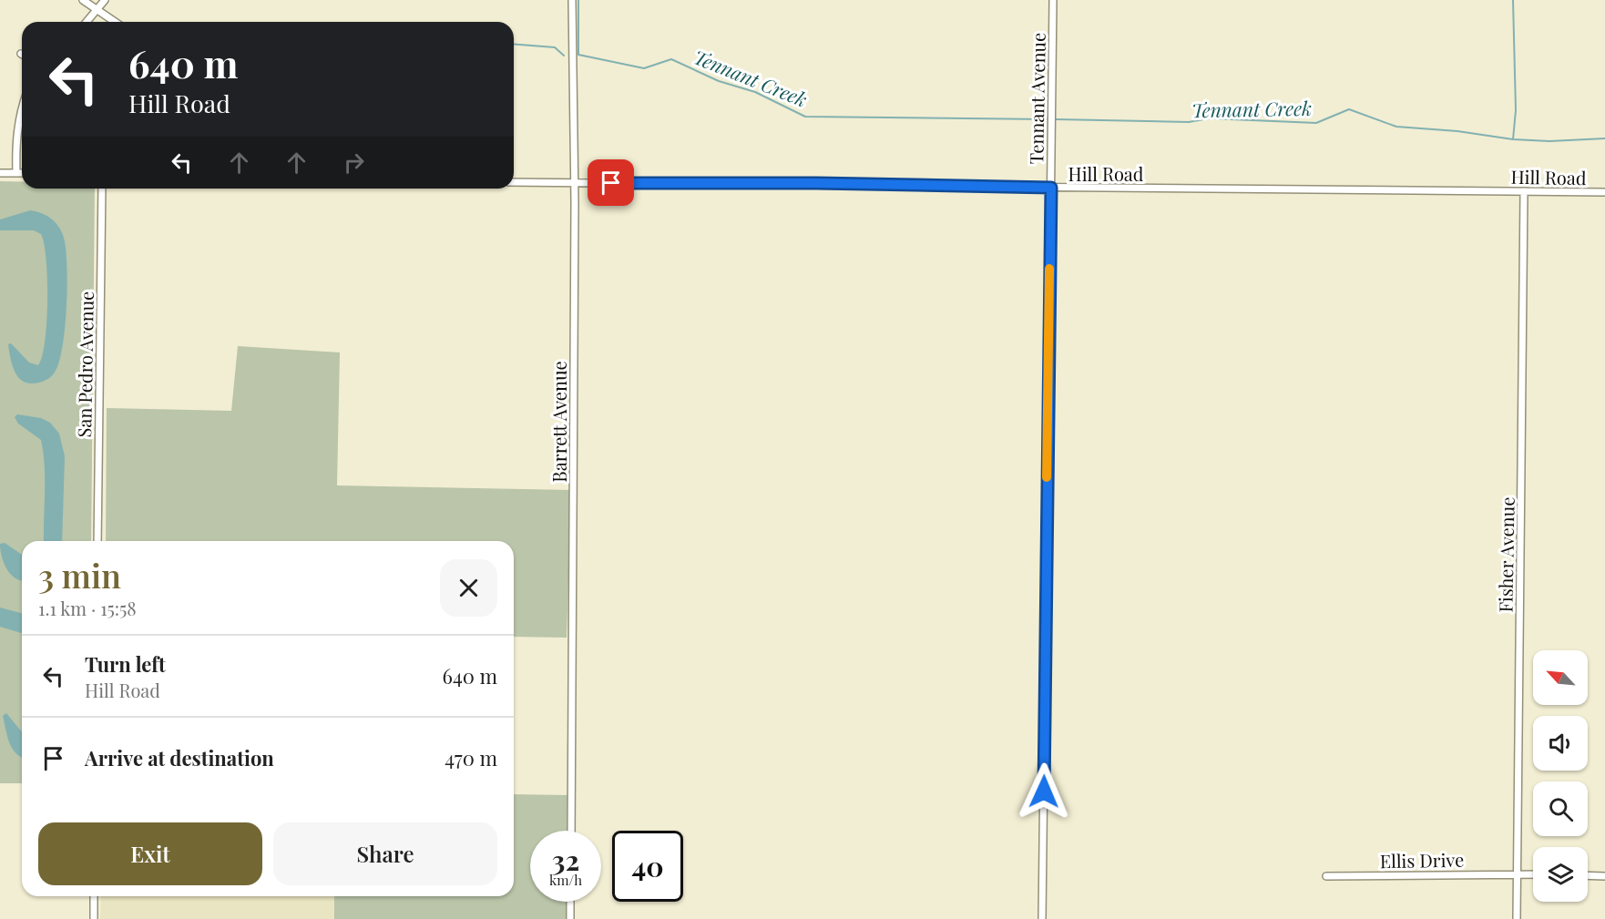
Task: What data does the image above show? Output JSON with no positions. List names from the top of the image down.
{
  "streets": {
    "street": [
      "Tennant Avenue",
      "Hill Road",
      "San Pedro Avenue",
      "Barrett Avenue",
      "Fisher Avenue",
      "Ellis Drive"
    ]
  },
  "crossings": [
    ["Tennant Avenue", "Hill Road"],
    ["Hill Road", "Barrett Avenue"],
    ["Hill Road", "Fisher Avenue"],
    ["Fisher Avenue", "Ellis Drive"]
  ],
  "water": ["Tennant Creek"],
  "north": "top left",
  "page": {
    "turn": ["640 m", "Hill Road"],
    "heading": ["3 min", "1.1 km · 15:58"],
    "list": [
      {
        "name": "Turn left",
        "note": "Hill Road",
        "value": "640 m"
      },
      {
        "name": "Arrive at destination",
        "value": "470 m"
      }
    ],
    "buttons": ["Exit", "Share"],
    "speed": "32 km/h",
    "limit": "40"
  }
}
